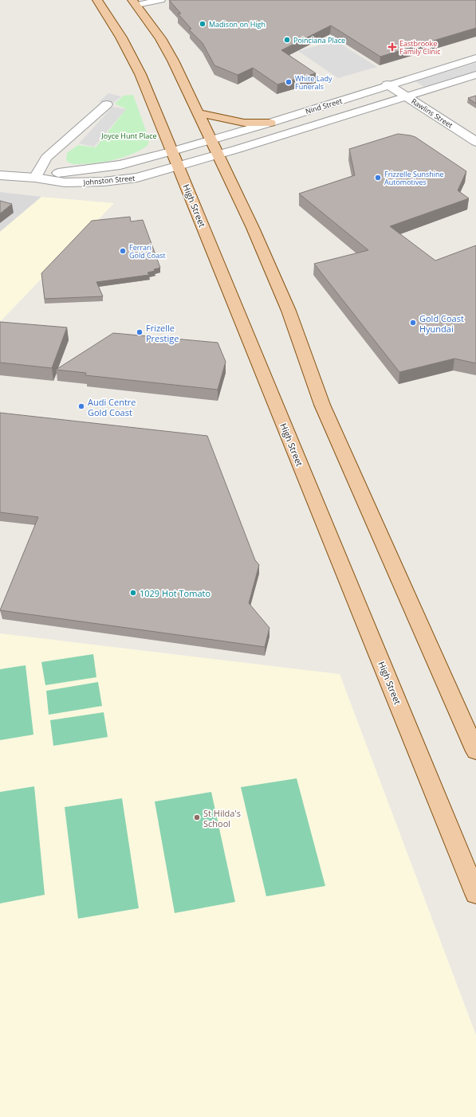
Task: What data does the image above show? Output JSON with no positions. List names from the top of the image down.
{
  "streets": {
    "main road": ["High Street"],
    "street": ["Nind Street", "Rawlins Street", "Johnston Street"]
  },
  "crossings": [
    ["Nind Street", "Rawlins Street"],
    ["Nind Street", "Johnston Street"],
    ["Nind Street", "High Street"],
    ["Johnston Street", "High Street"]
  ],
  "parks": ["Joyce Hunt Place"],
  "places": {
    "other": [
      "Madison on High",
      "Poinciana Place",
      "White Lady Funerals",
      "Frizzelle Sunshine Automotives",
      "Ferrari Gold Coast",
      "Gold Coast Hyundai",
      "Frizelle Prestige",
      "Audi Centre Gold Coast",
      "1029 Hot Tomato",
      "St Hilda's School"
    ],
    "health": ["Eastbrooke Family Clinic"]
  }
}
